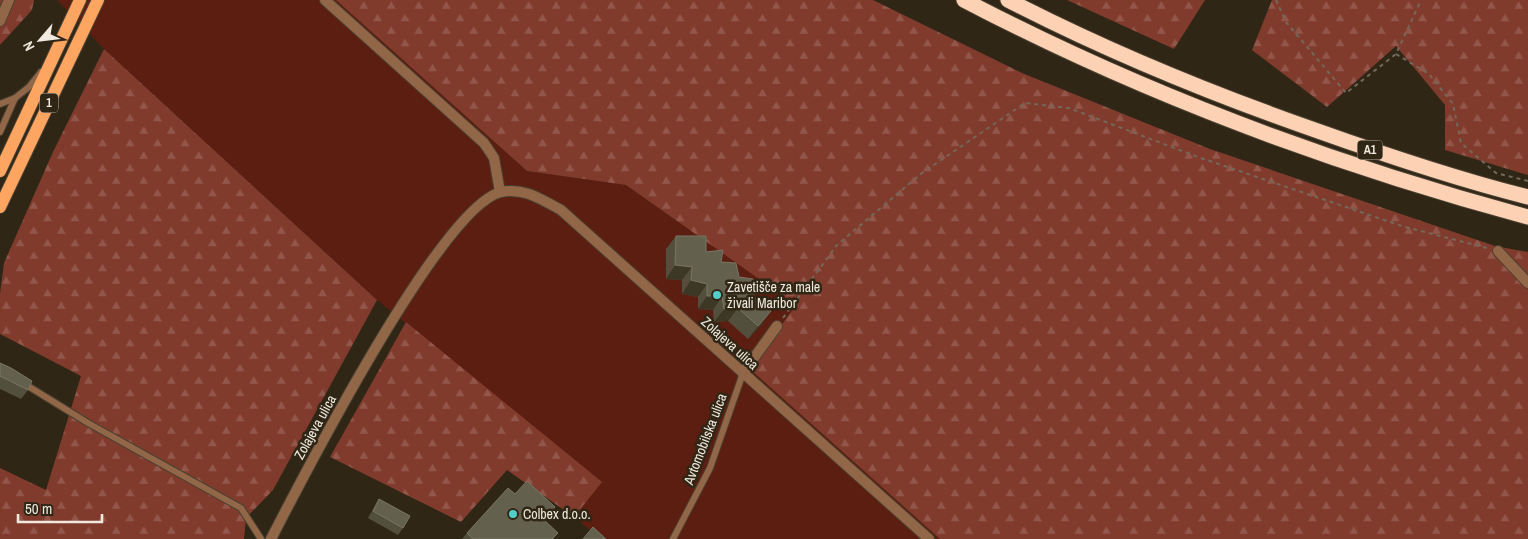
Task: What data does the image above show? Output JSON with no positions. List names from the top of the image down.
{
  "streets": {
    "highway": ["A1"],
    "main road": ["1"],
    "street": ["Zolajeva ulica"],
    "lane": ["Avtomobilska ulica"]
  },
  "crossings": [
    ["Zolajeva ulica", "Avtomobilska ulica"]
  ],
  "places": ["Zavetišče za male živali Maribor", "Colbex d.o.o."],
  "scale_bar": "50 m",
  "north": "bottom left"
}
